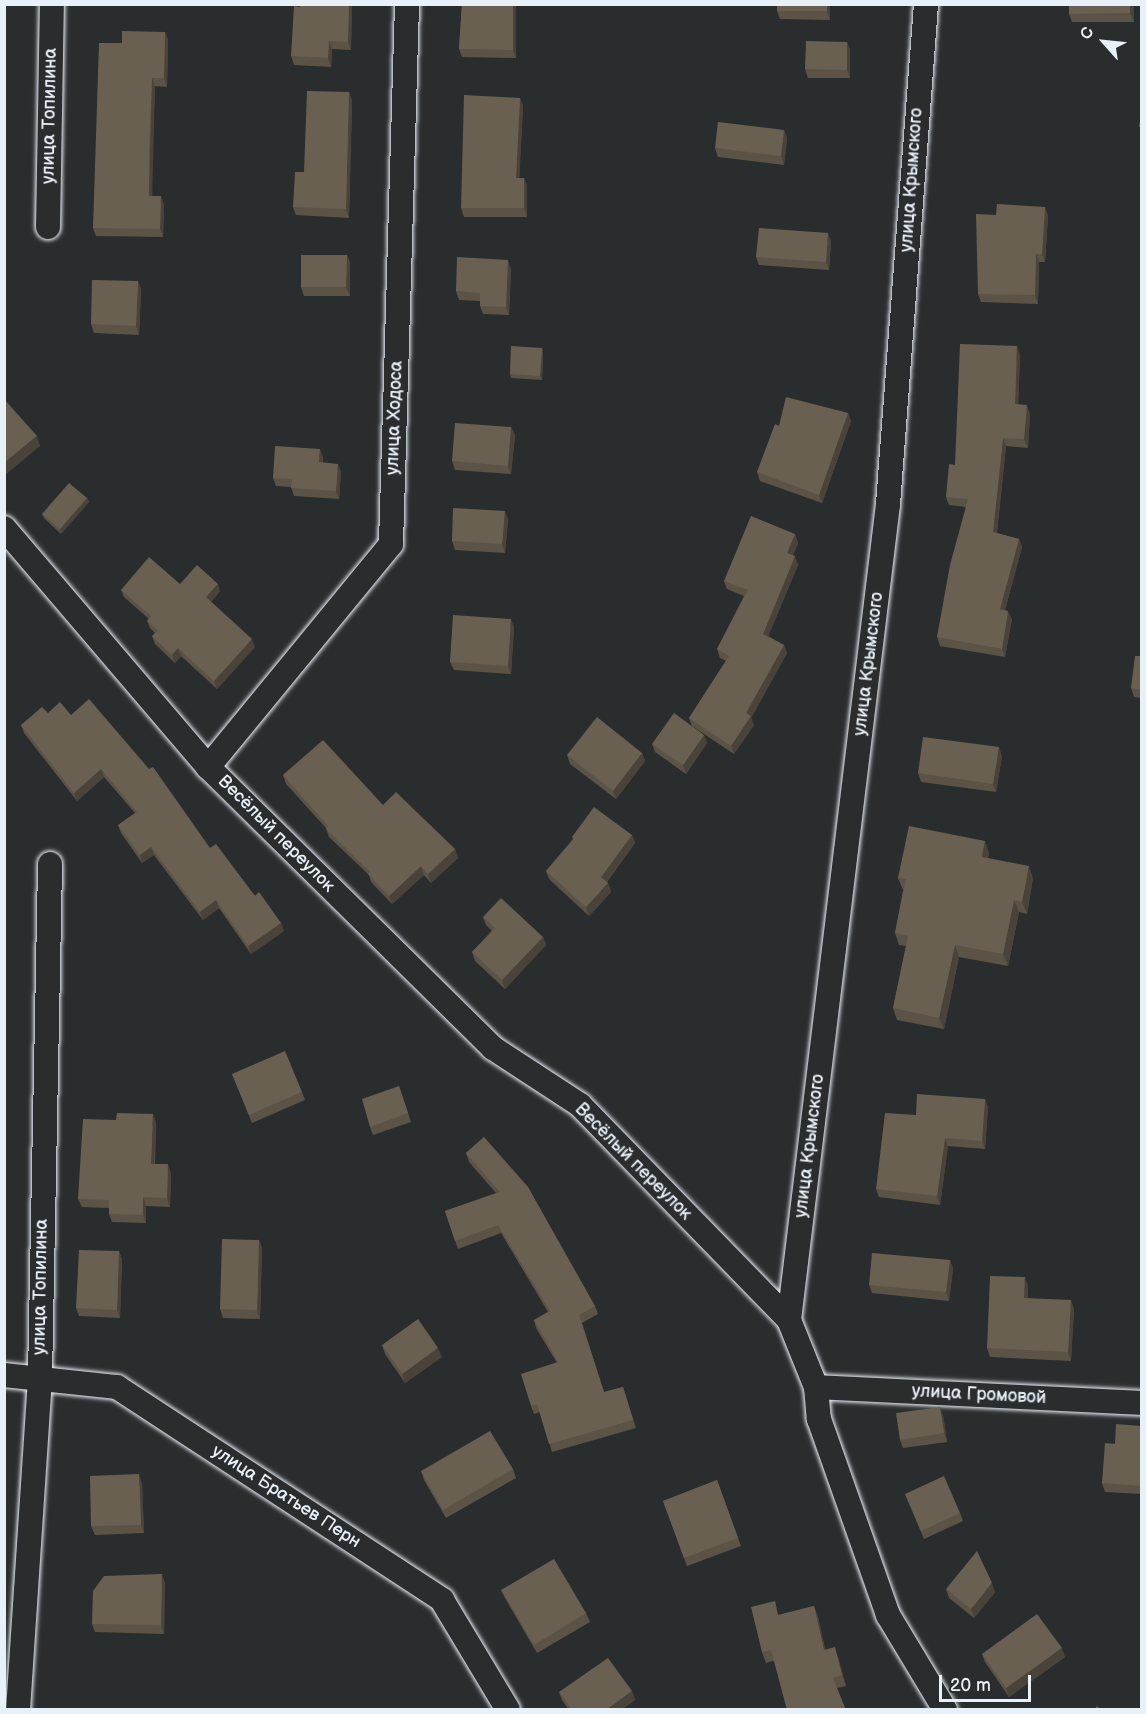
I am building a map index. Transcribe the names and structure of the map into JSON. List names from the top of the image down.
{
  "streets": {
    "street": [
      "улица Топилина",
      "улица Крымского",
      "улица Ходоса",
      "Весёлый переулок",
      "улица Громовой",
      "улица Братьев Перн"
    ]
  },
  "crossings": [
    ["улица Топилина", "улица Братьев Перн"],
    ["улица Крымского", "Весёлый переулок"],
    ["улица Ходоса", "Весёлый переулок"],
    ["Весёлый переулок", "улица Громовой"]
  ],
  "scale_bar": "20 m",
  "north": "top left"
}
